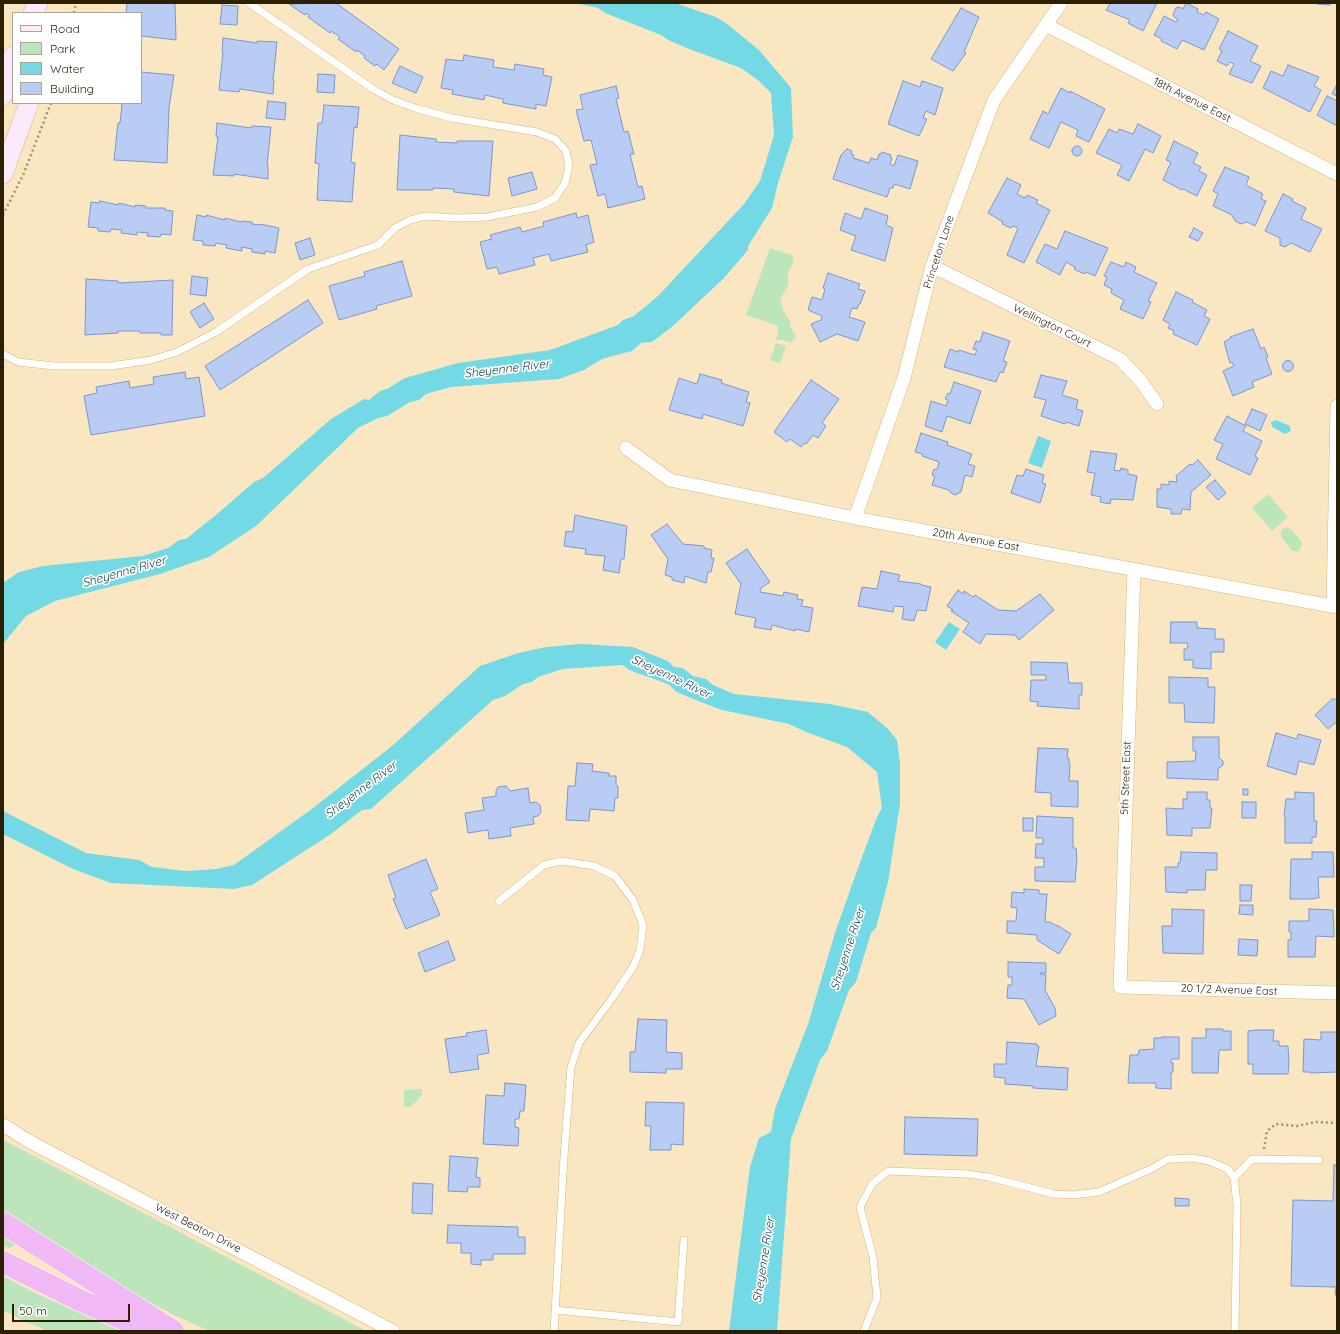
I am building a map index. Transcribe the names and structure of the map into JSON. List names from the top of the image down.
{
  "streets": {
    "street": [
      "18th Avenue East",
      "Princeton Lane",
      "Wellington Court",
      "20th Avenue East",
      "5th Street East",
      "20 1/2 Avenue East",
      "West Beaton Drive"
    ]
  },
  "crossings": [
    ["18th Avenue East", "Princeton Lane"],
    ["Princeton Lane", "Wellington Court"],
    ["Princeton Lane", "20th Avenue East"],
    ["20th Avenue East", "5th Street East"],
    ["5th Street East", "20 1/2 Avenue East"]
  ],
  "water": ["Sheyenne River"],
  "legend": [
    "Road",
    "Park",
    "Water",
    "Building"
  ],
  "scale_bar": "50 m"
}
